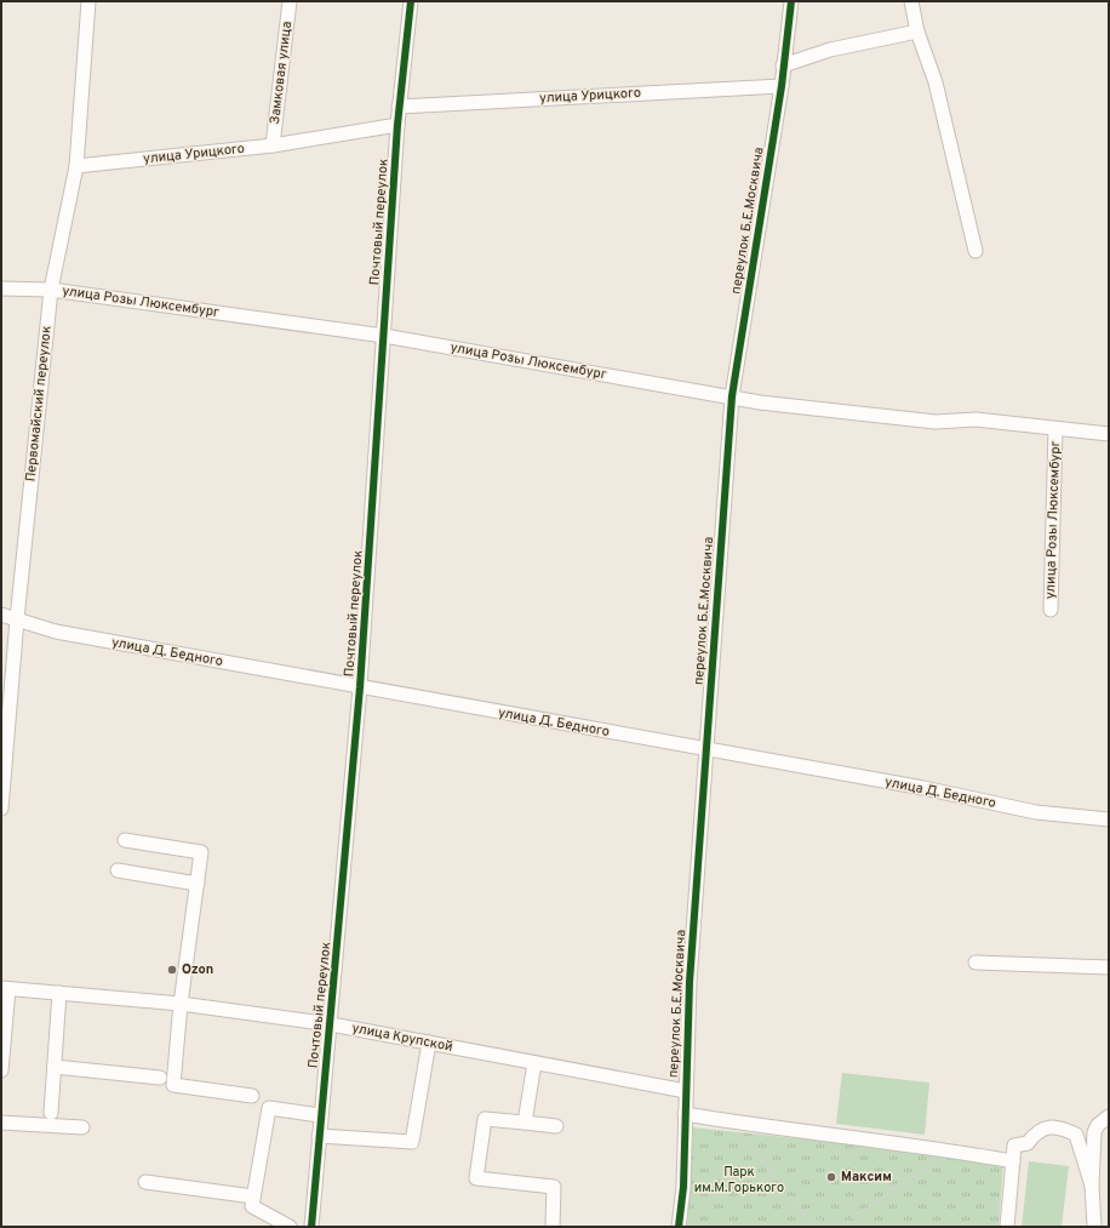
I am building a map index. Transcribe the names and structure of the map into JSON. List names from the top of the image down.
{
  "streets": {
    "street": [
      "Замковая улица",
      "улица Урицкого",
      "переулок Б.Е.Москвича",
      "Почтовый переулок",
      "улица Розы Люксембург",
      "Первомайский переулок",
      "улица Д. Бедного",
      "улица Крупской"
    ]
  },
  "crossings": [
    ["Замковая улица", "улица Урицкого"],
    ["улица Урицкого", "переулок Б.Е.Москвича"],
    ["улица Урицкого", "Почтовый переулок"],
    ["улица Урицкого", "Первомайский переулок"],
    ["переулок Б.Е.Москвича", "улица Розы Люксембург"],
    ["переулок Б.Е.Москвича", "улица Д. Бедного"],
    ["переулок Б.Е.Москвича", "улица Крупской"],
    ["Почтовый переулок", "улица Розы Люксембург"],
    ["Почтовый переулок", "улица Д. Бедного"],
    ["Почтовый переулок", "улица Крупской"],
    ["улица Розы Люксембург", "Первомайский переулок"],
    ["Первомайский переулок", "улица Д. Бедного"]
  ],
  "parks": ["Парк им.М.Горького"],
  "places": ["Ozon", "Максим"]
}
